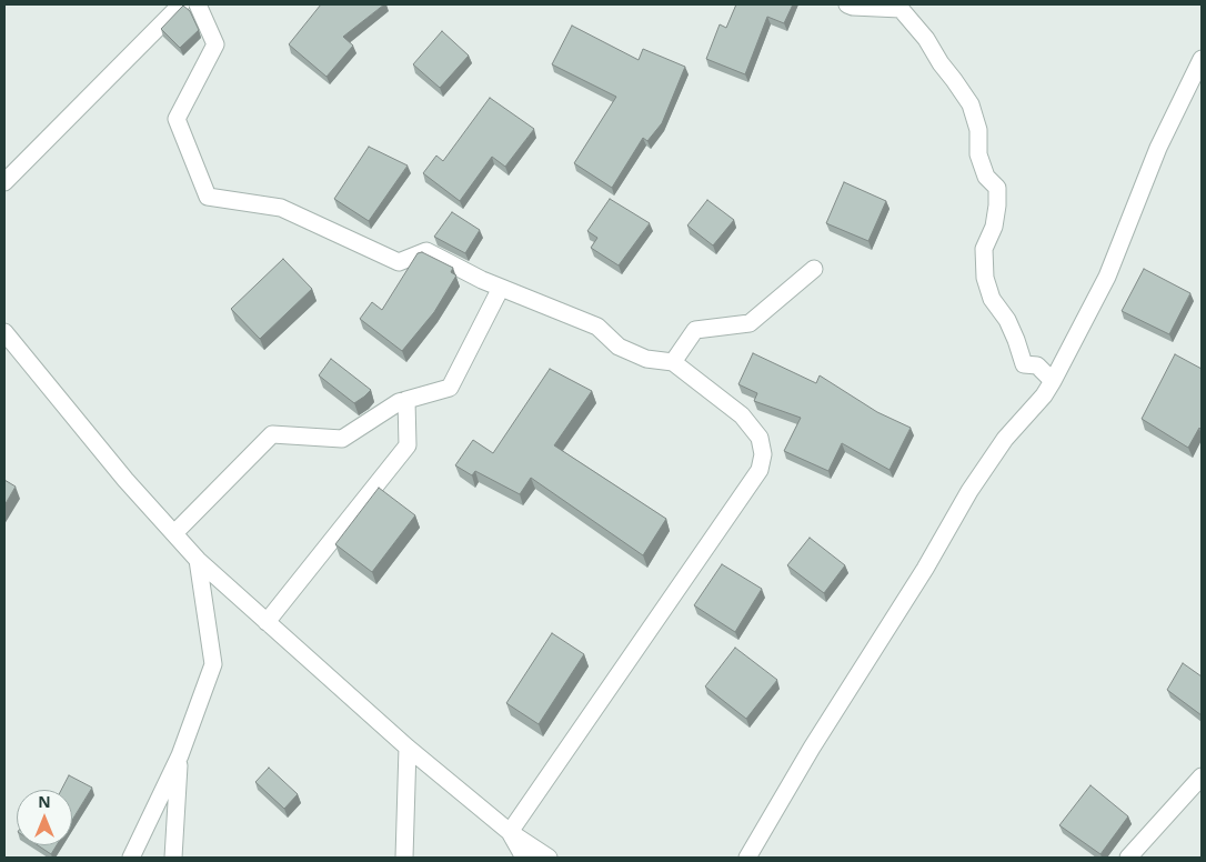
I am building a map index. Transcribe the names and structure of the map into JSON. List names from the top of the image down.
{
  "north": "top"
}
